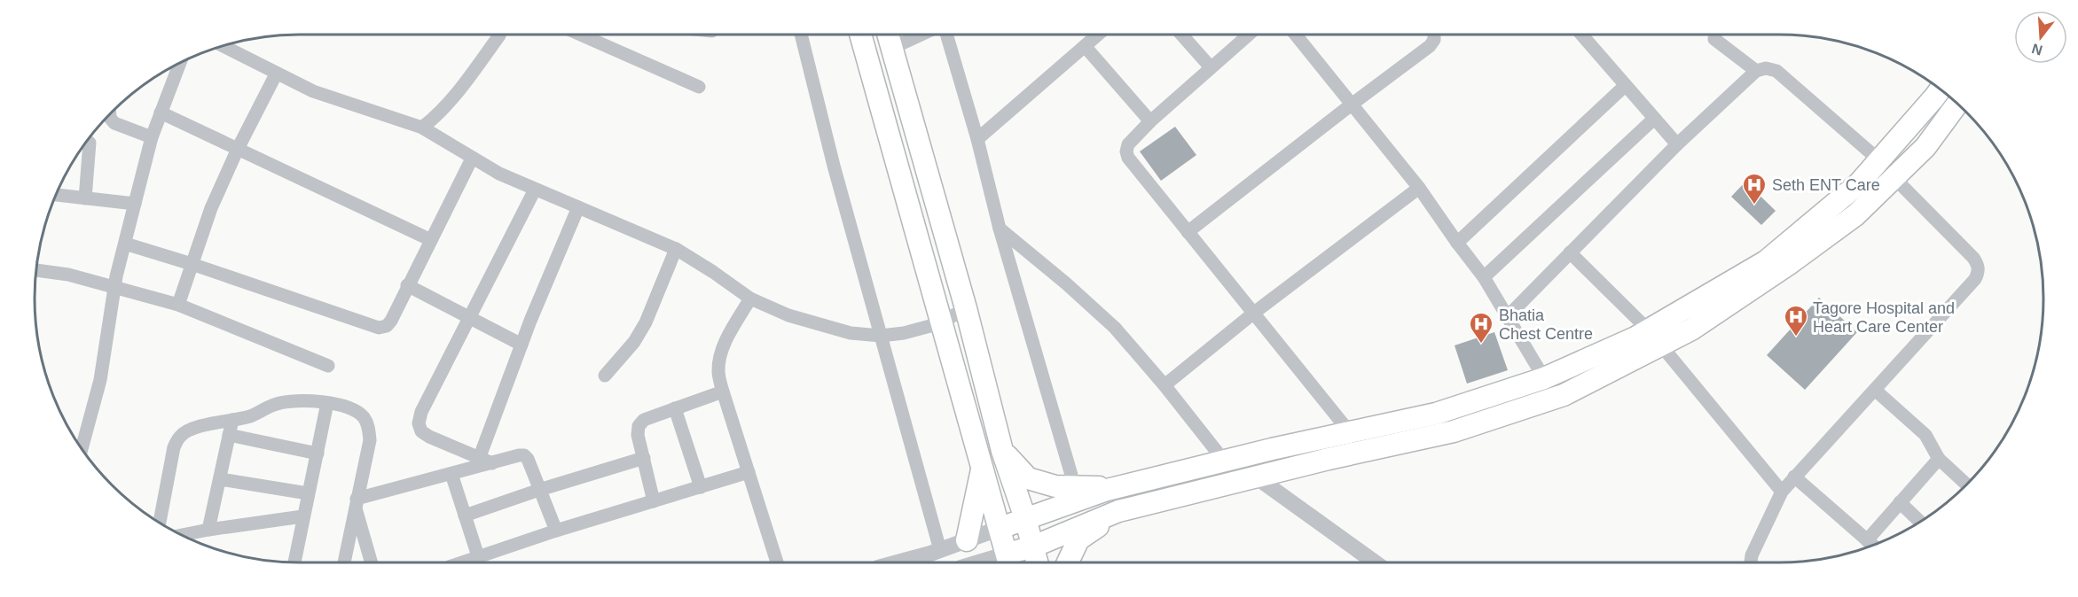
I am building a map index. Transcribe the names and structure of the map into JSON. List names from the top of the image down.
{
  "places": {
    "hospital": ["Seth ENT Care", "Tagore Hospital and Heart Care Center", "Bhatia Chest Centre"]
  },
  "north": "bottom"
}
